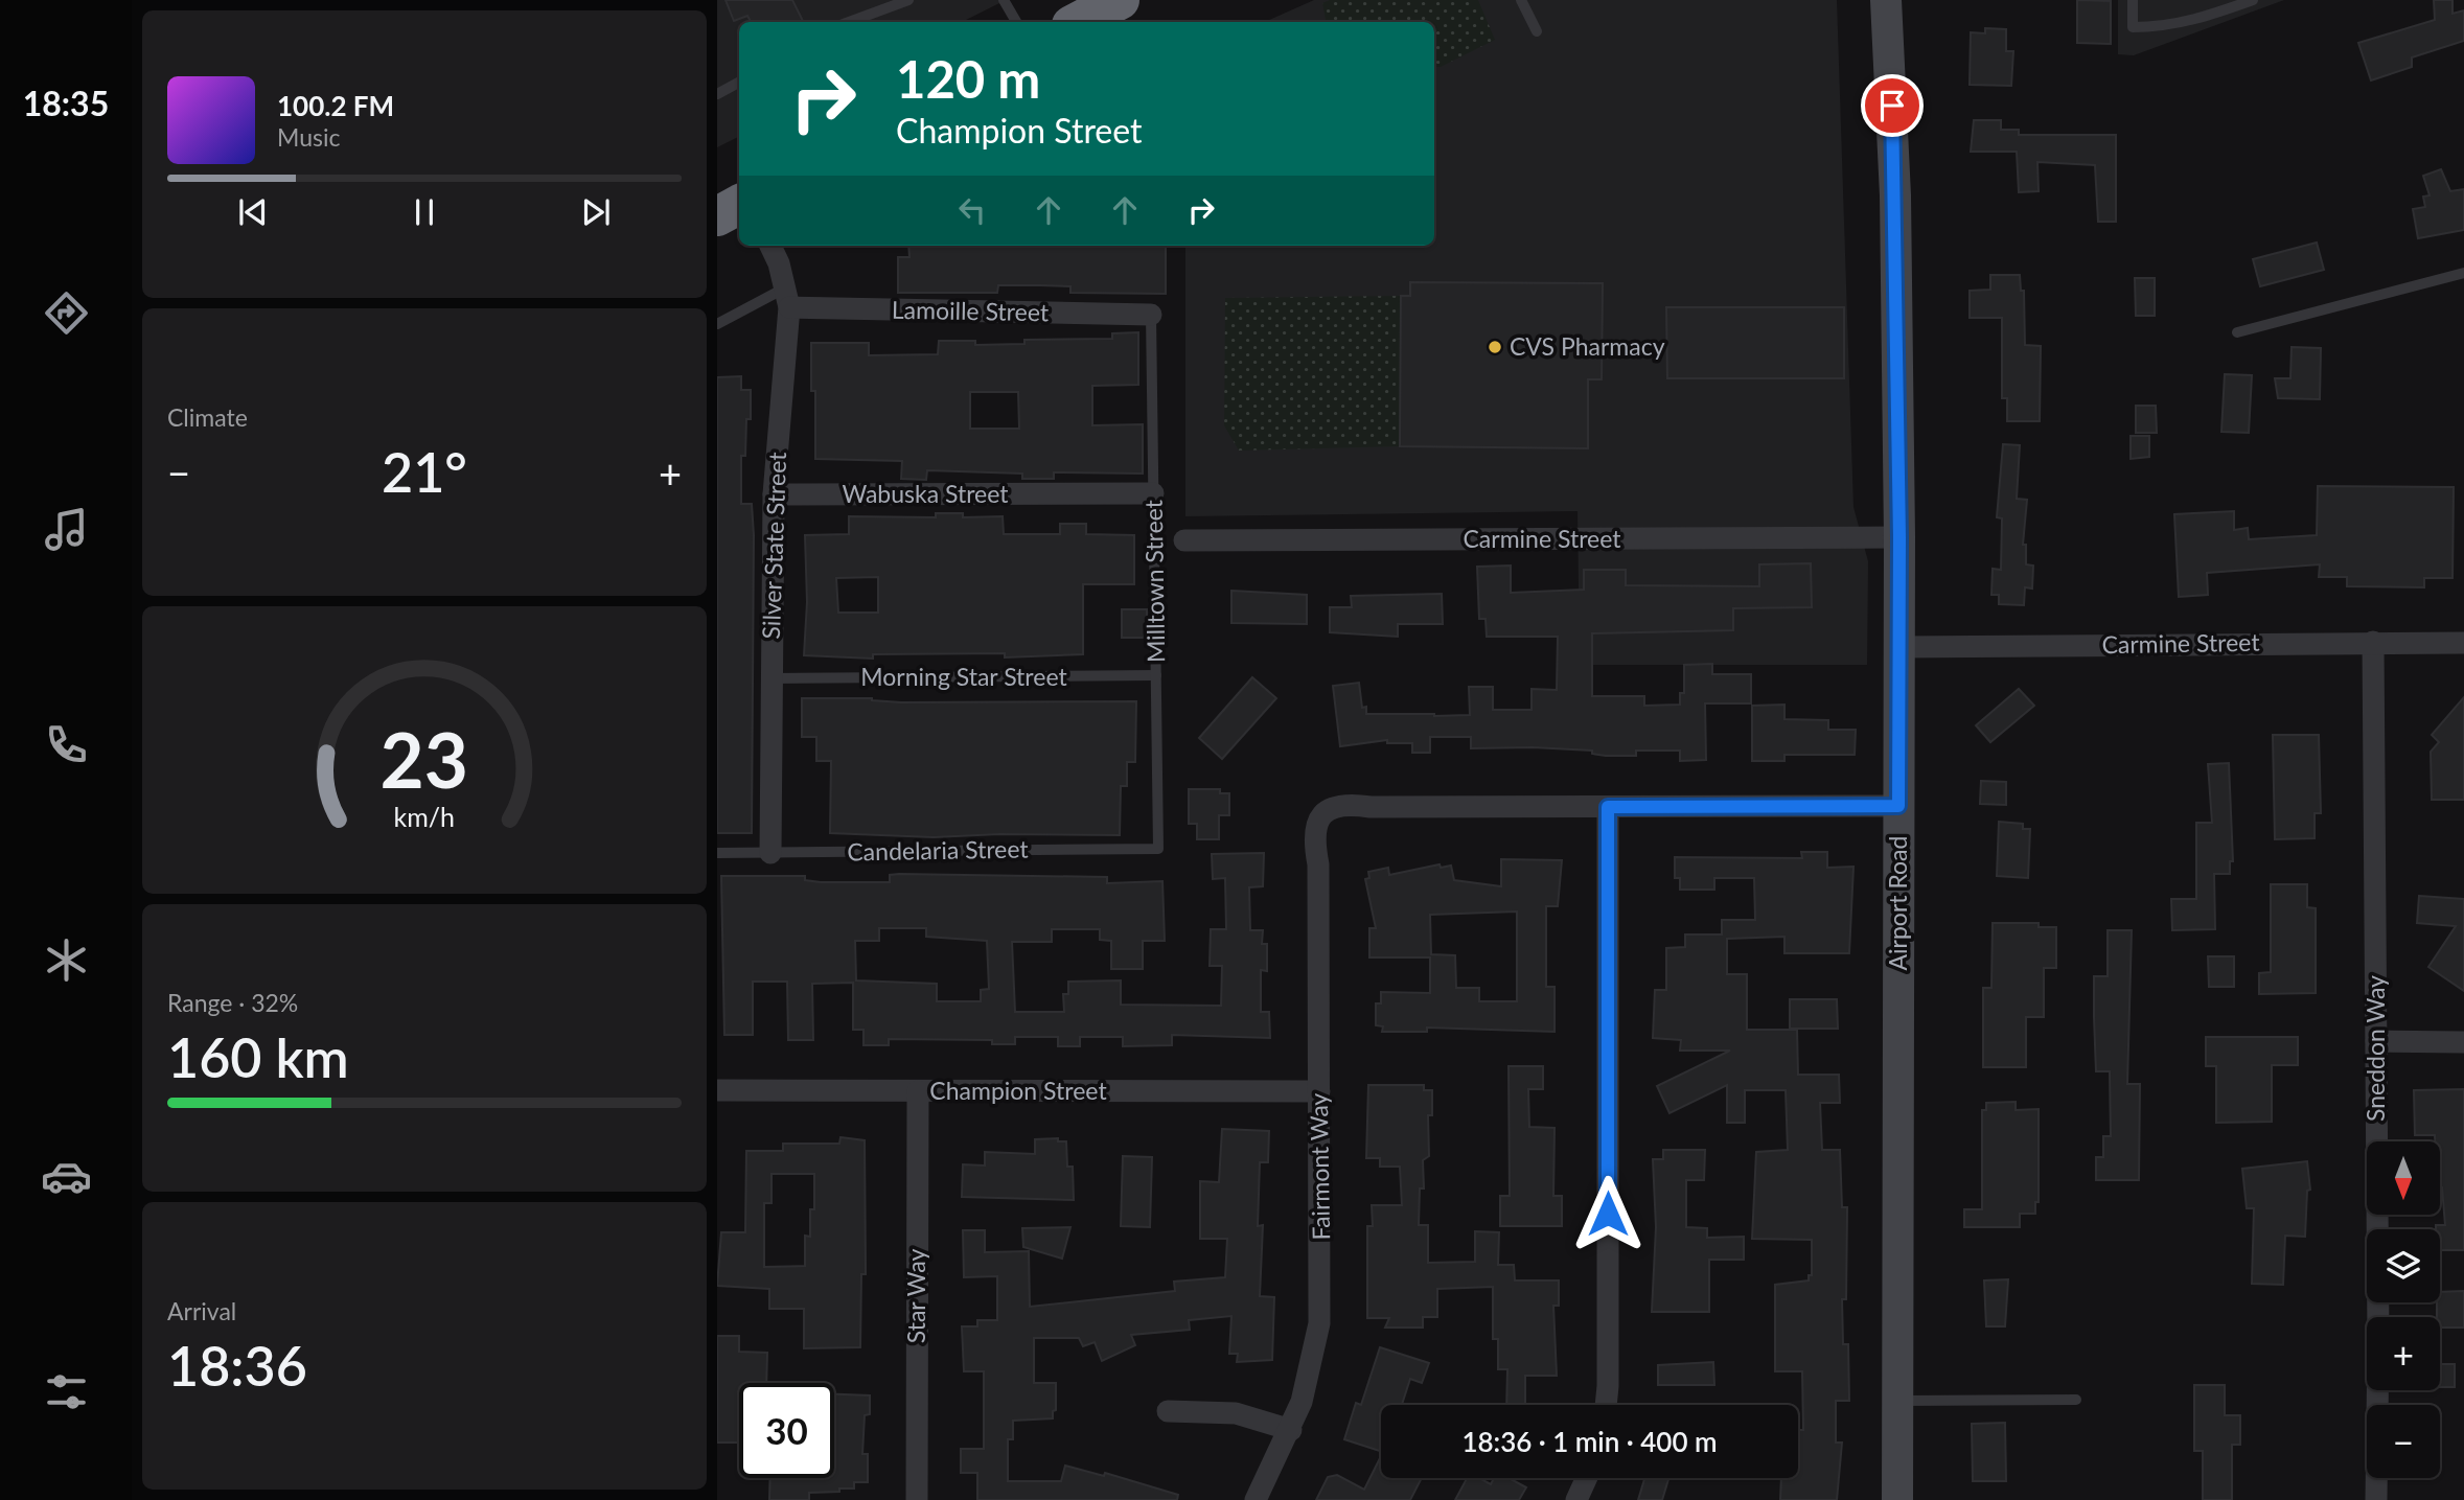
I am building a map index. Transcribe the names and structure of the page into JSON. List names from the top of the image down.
{
  "streets": {
    "street": [
      "Lamoille Street",
      "Wabuska Street",
      "Carmine Street",
      "Silver State Street",
      "Airport Road",
      "Sneddon Way",
      "Champion Street",
      "Fairmont Way",
      "Star Way"
    ],
    "lane": ["Milltown Street", "Morning Star Street", "Candelaria Street"]
  },
  "crossings": [
    ["Lamoille Street", "Silver State Street"],
    ["Lamoille Street", "Milltown Street"],
    ["Wabuska Street", "Silver State Street"],
    ["Wabuska Street", "Milltown Street"],
    ["Carmine Street", "Airport Road"],
    ["Carmine Street", "Sneddon Way"],
    ["Silver State Street", "Morning Star Street"],
    ["Silver State Street", "Candelaria Street"],
    ["Milltown Street", "Morning Star Street"],
    ["Milltown Street", "Candelaria Street"],
    ["Champion Street", "Fairmont Way"],
    ["Champion Street", "Star Way"]
  ],
  "places": ["CVS Pharmacy"],
  "north": "bottom",
  "page": {
    "tabs": "18:35",
    "turn": ["120 m", "Champion Street"],
    "song": ["100.2 FM", "Music"],
    "tile": [
      "Climate",
      ["Range · 32%", "160 km"],
      ["Arrival", "18:36"]
    ],
    "heat": ["−", "21°", "+"],
    "map_buttons": ["+", "−"],
    "limit": "30",
    "trip": "18:36 · 1 min · 400 m",
    "gauge": ["23", "km/h"]
  }
}
